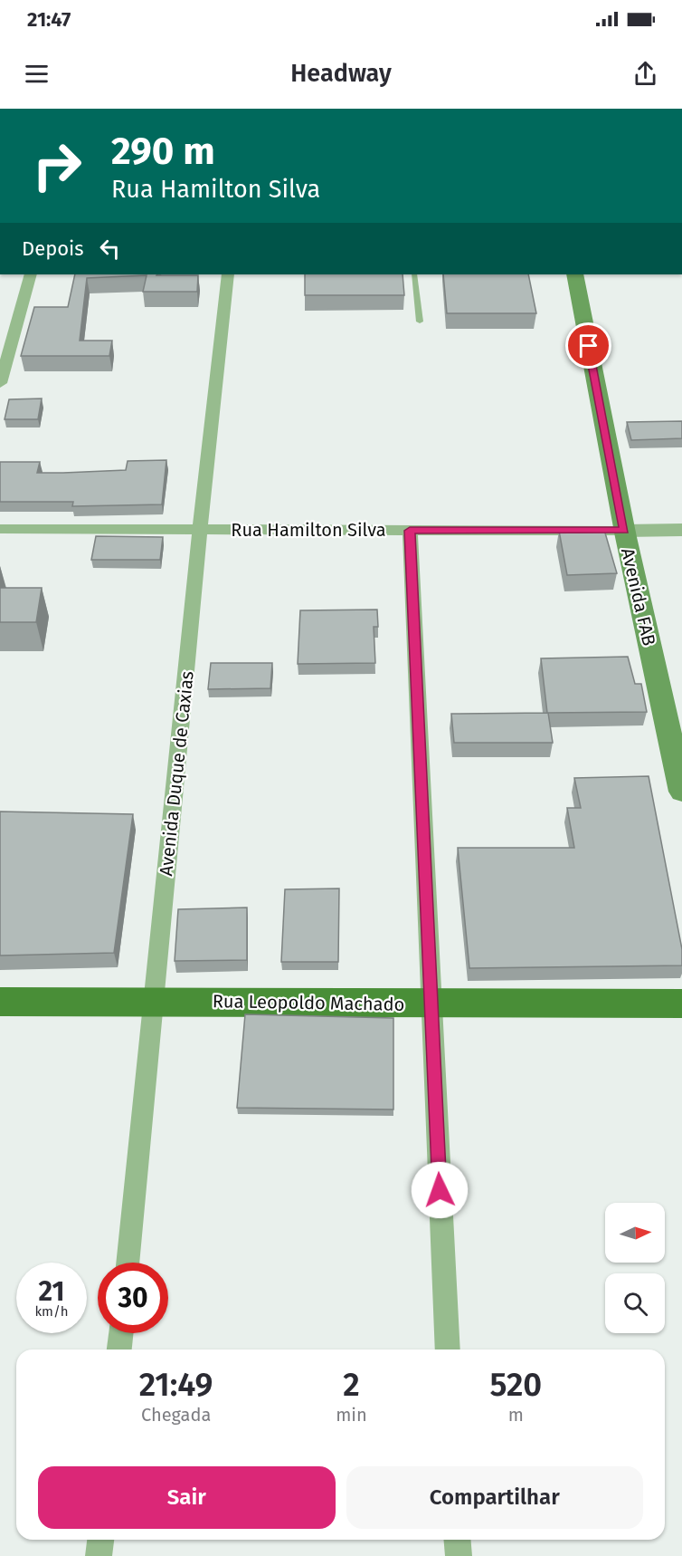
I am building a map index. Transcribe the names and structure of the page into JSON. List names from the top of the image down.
{
  "streets": {
    "main road": ["Avenida FAB", "Rua Leopoldo Machado"],
    "street": ["Rua Hamilton Silva", "Avenida Duque de Caxias"]
  },
  "crossings": [
    ["Rua Hamilton Silva", "Avenida FAB"],
    ["Rua Hamilton Silva", "Avenida Duque de Caxias"],
    ["Avenida Duque de Caxias", "Rua Leopoldo Machado"]
  ],
  "north": "right",
  "page": {
    "status": "21:47",
    "header": "Headway",
    "turn": ["290 m", "Rua Hamilton Silva"],
    "then": "Depois",
    "speed": "21 km/h",
    "limit": "30",
    "eta": [
      "21:49",
      "Chegada",
      "2",
      "min",
      "520",
      "m"
    ],
    "buttons": ["Sair", "Compartilhar"]
  }
}
